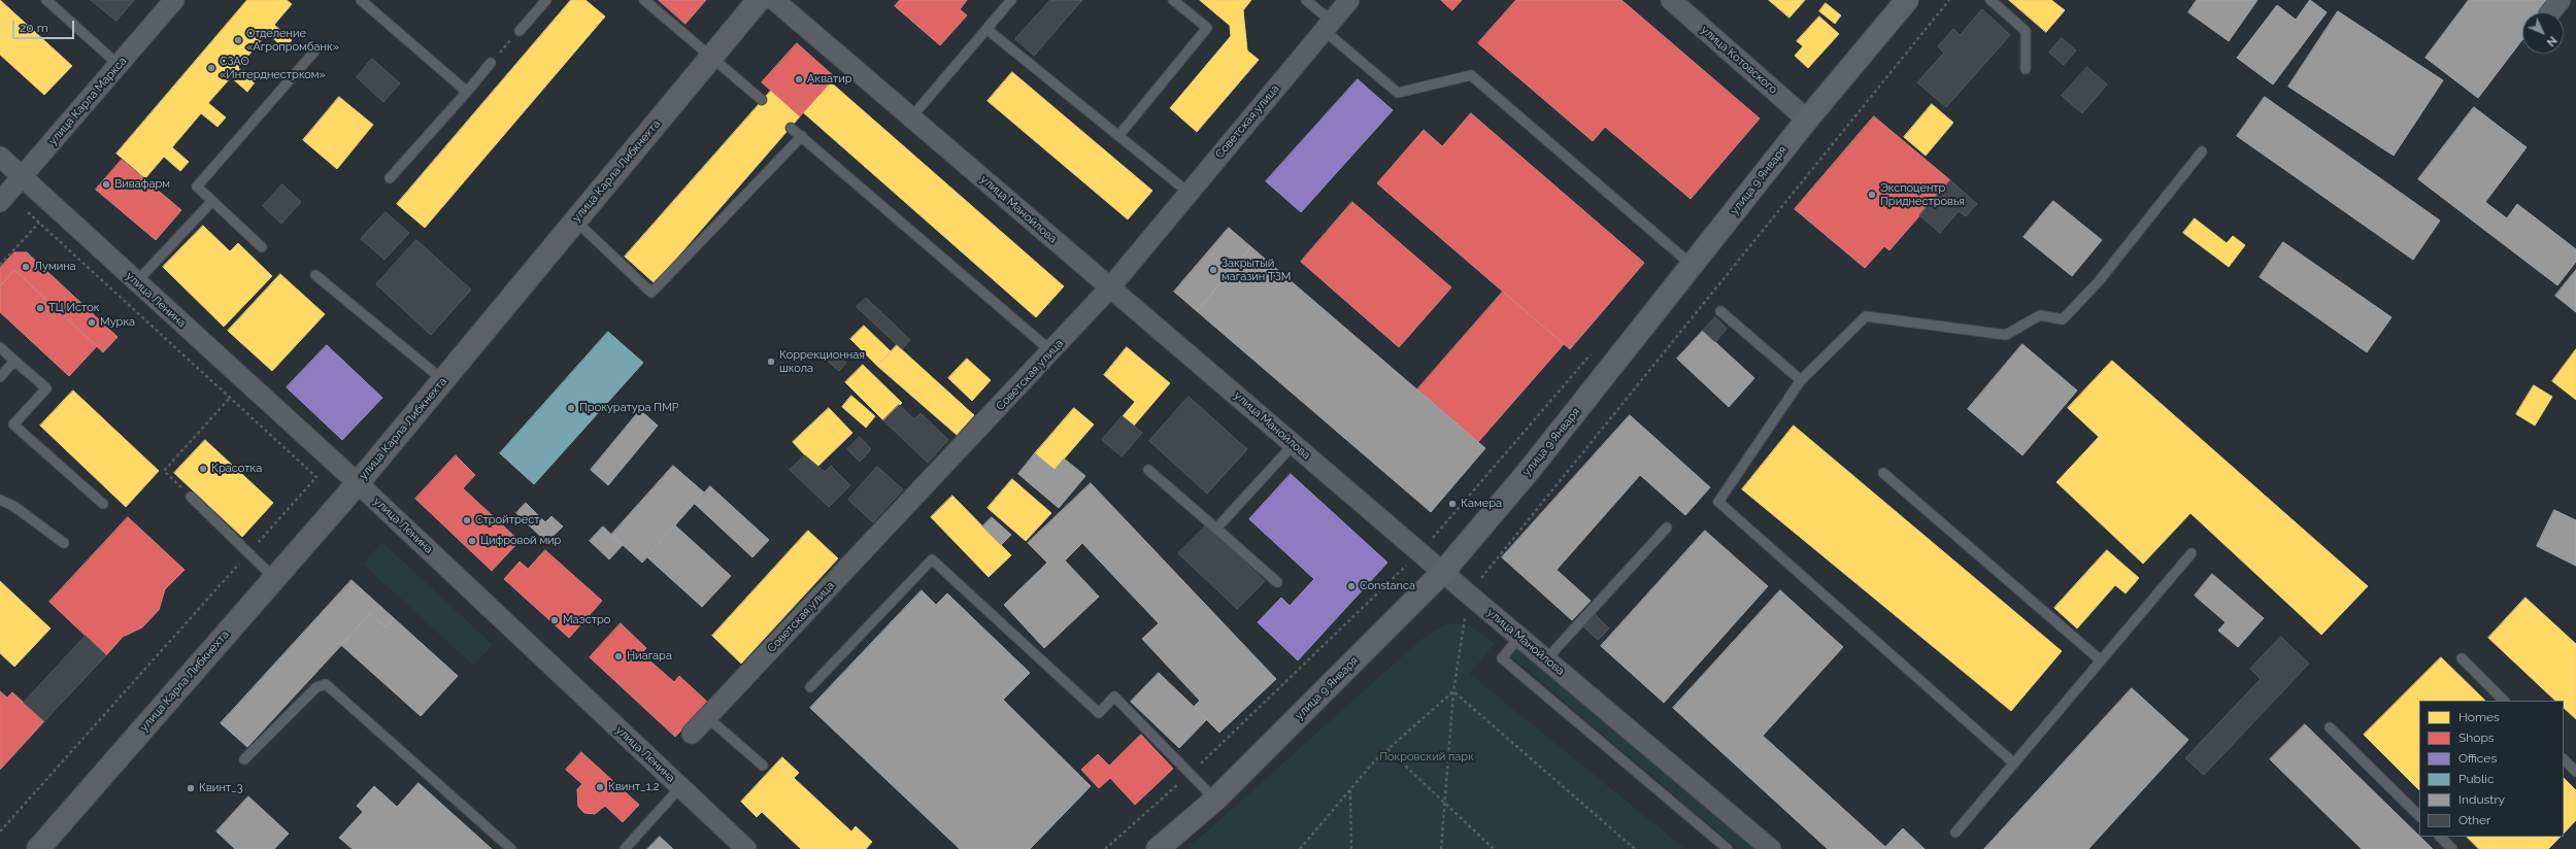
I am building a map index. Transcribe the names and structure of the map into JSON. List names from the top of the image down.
{
  "streets": {
    "main road": ["улица Карла Либкнехта"],
    "street": [
      "улица Котовского",
      "улица Карла Маркса",
      "Советская улица",
      "улица 9 Января",
      "улица Манойлова",
      "улица Ленина"
    ]
  },
  "crossings": [
    ["улица Котовского", "улица 9 Января"],
    ["улица Карла Маркса", "улица Ленина"],
    ["Советская улица", "улица Манойлова"],
    ["улица Карла Либкнехта", "улица Ленина"],
    ["улица 9 Января", "улица Манойлова"]
  ],
  "parks": ["Покровский парк"],
  "places": [
    "Отделение «Агропромбанк»",
    "СЗАО «Интерднестрком»",
    "Акватир",
    "Вивафарм",
    "Экспоцентр Приднестровья",
    "Лумина",
    "Закрытый магазин ТЗМ",
    "ТЦ Исток",
    "Мурка",
    "Коррекционная школа",
    "Прокуратура ПМР",
    "Красотка",
    "Камера",
    "Стройтрест",
    "Цифровой мир",
    "Constanca",
    "Маэстро",
    "Ниагара",
    "Квинт_1,2",
    "Квинт_3"
  ],
  "legend": [
    "Homes",
    "Shops",
    "Offices",
    "Public",
    "Industry",
    "Other"
  ],
  "scale_bar": "20 m",
  "north": "bottom right"
}
